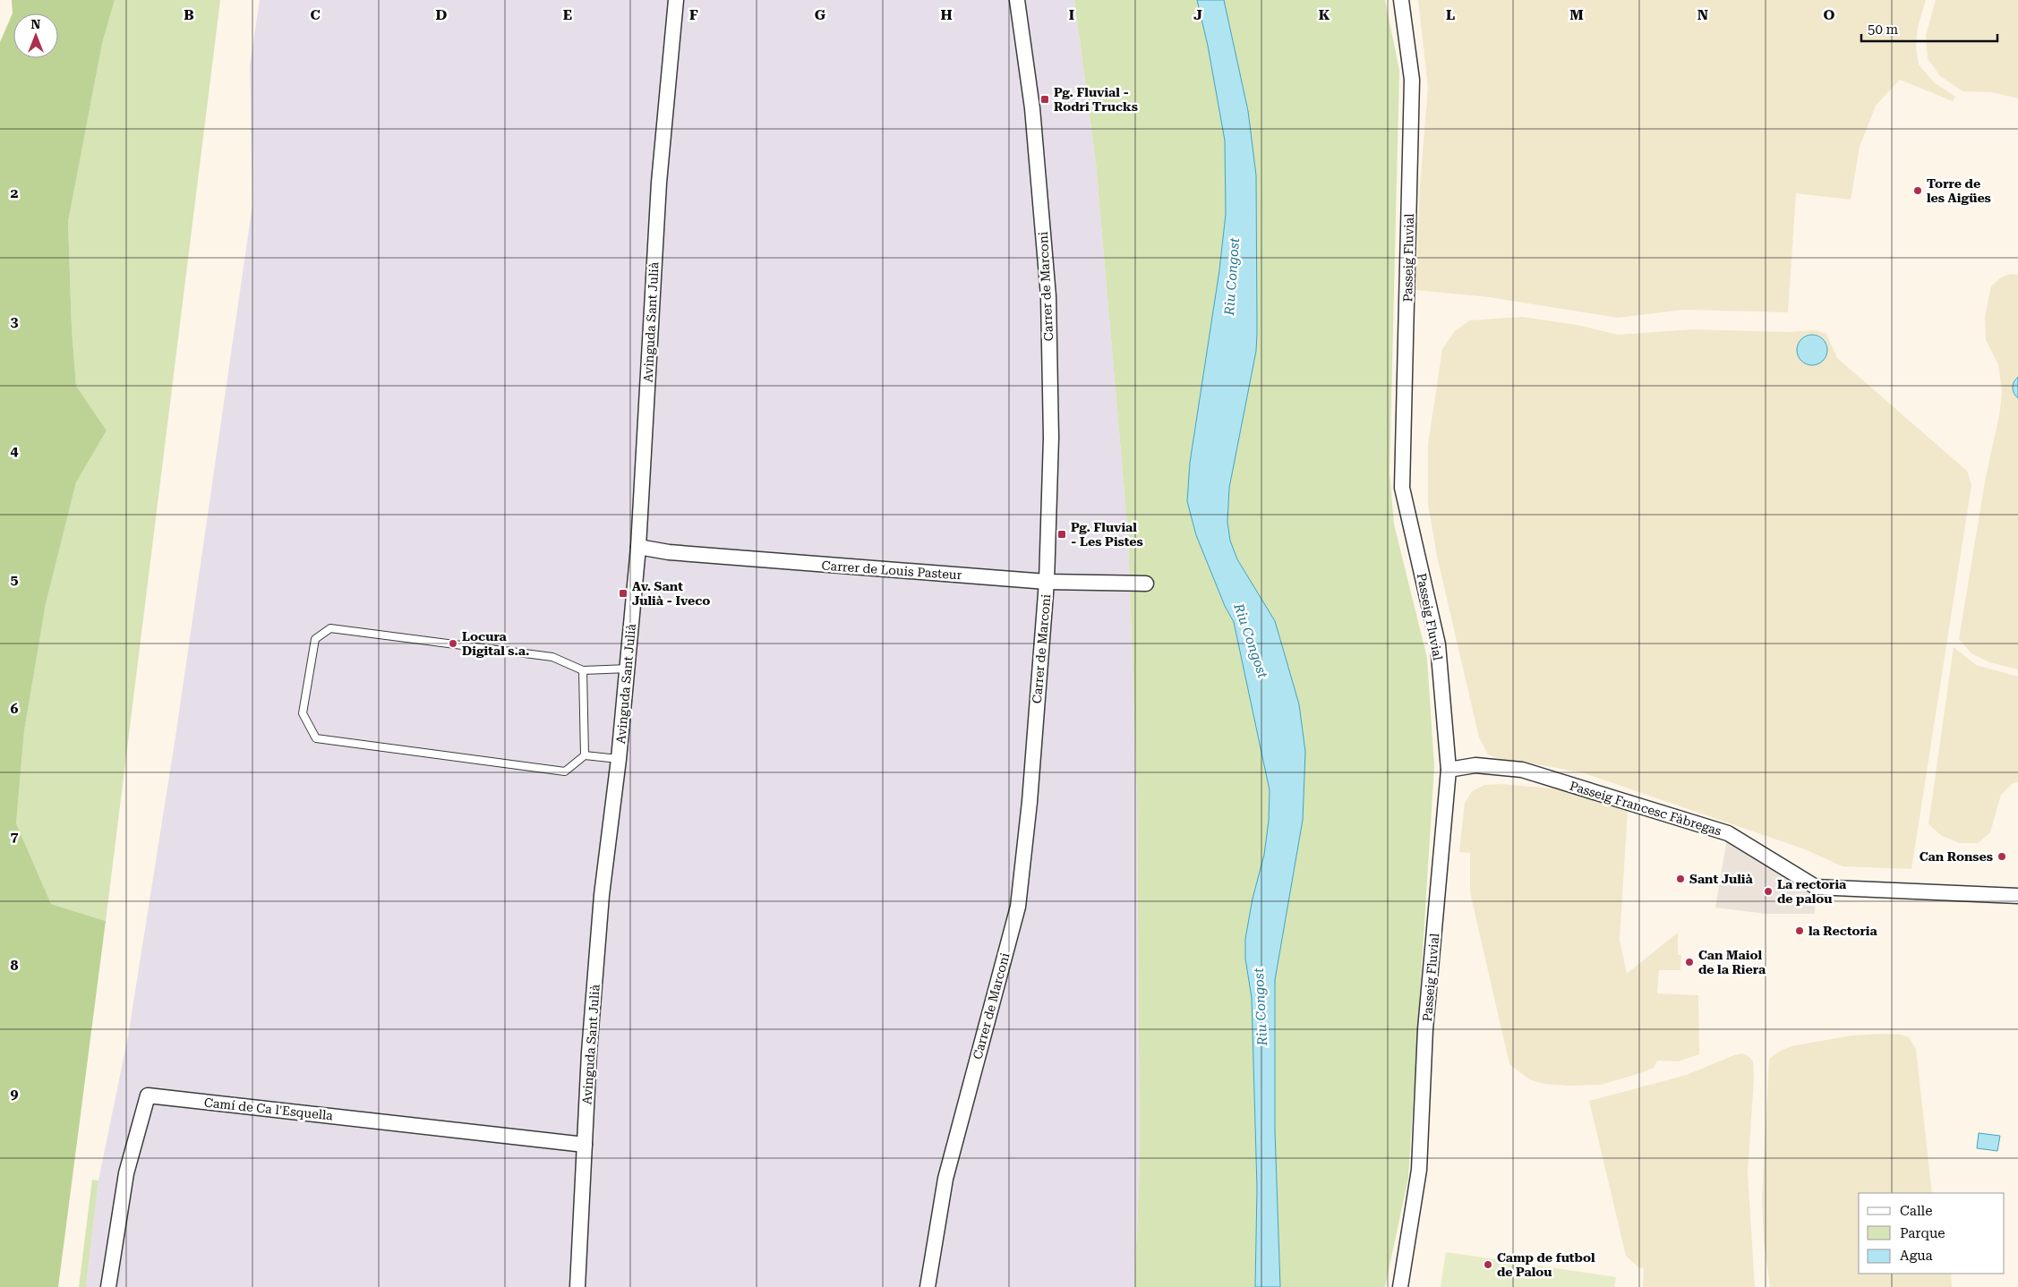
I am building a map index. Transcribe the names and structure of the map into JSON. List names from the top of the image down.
{
  "streets": {
    "street": [
      "Passeig Fluvial",
      "Carrer de Marconi",
      "Avinguda Sant Julià",
      "Carrer de Louis Pasteur",
      "Passeig Francesc Fàbregas",
      "Camí de Ca l'Esquella"
    ]
  },
  "crossings": [
    ["Passeig Fluvial", "Passeig Francesc Fàbregas"],
    ["Carrer de Marconi", "Carrer de Louis Pasteur"],
    ["Avinguda Sant Julià", "Carrer de Louis Pasteur"],
    ["Avinguda Sant Julià", "Camí de Ca l'Esquella"]
  ],
  "water": ["Riu Congost"],
  "places": {
    "transit": ["Pg. Fluvial - Rodri Trucks", "Pg. Fluvial - Les Pistes", "Av. Sant Julià - Iveco"],
    "other": [
      "Torre de les Aigües",
      "Locura Digital s.a.",
      "Can Ronses",
      "Sant Julià",
      "La rectoria de palou",
      "la Rectoria",
      "Can Maiol de la Riera",
      "Camp de futbol de Palou"
    ]
  },
  "legend": ["Calle", "Parque", "Agua"],
  "scale_bar": "50 m",
  "north": "top",
  "grid": {
    "columns": [
      "B",
      "C",
      "D",
      "E",
      "F",
      "G",
      "H",
      "I",
      "J",
      "K",
      "L",
      "M",
      "N",
      "O"
    ],
    "rows": [
      "2",
      "3",
      "4",
      "5",
      "6",
      "7",
      "8",
      "9"
    ]
  }
}
